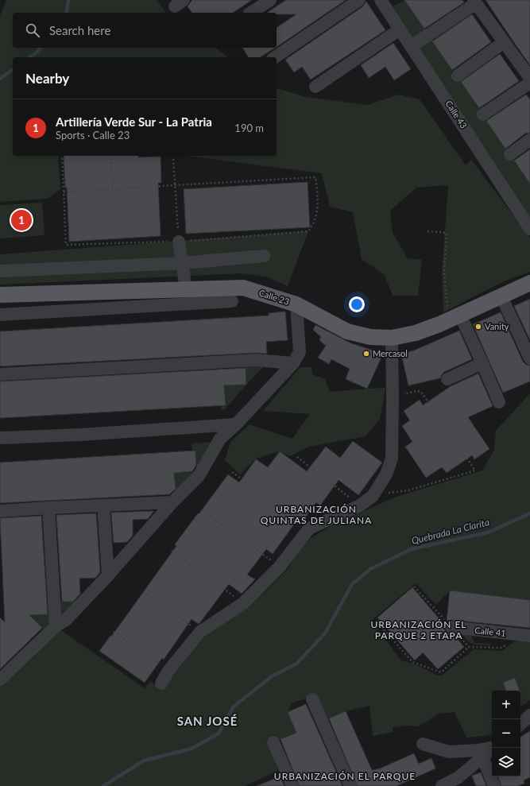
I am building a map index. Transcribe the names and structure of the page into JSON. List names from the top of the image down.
{
  "streets": {
    "main road": ["Calle 23"],
    "street": ["Calle 43", "Calle 41"]
  },
  "districts": [
    "URBANIZACIÓN QUINTAS DE JULIANA",
    "URBANIZACIÓN EL PARQUE 2 ETAPA",
    "SAN JOSÉ",
    "URBANIZACIÓN EL PARQUE"
  ],
  "water": ["Quebrada La Clarita"],
  "places": ["Vanity", "Mercasol"],
  "page": {
    "search": "Search here",
    "heading": "Nearby",
    "list": [
      {
        "mark": "1",
        "name": "Artillería Verde Sur - La Patria",
        "note": "Sports · Calle 23",
        "value": "190 m"
      }
    ],
    "pins": "1",
    "map_buttons": ["+", "−"]
  }
}
